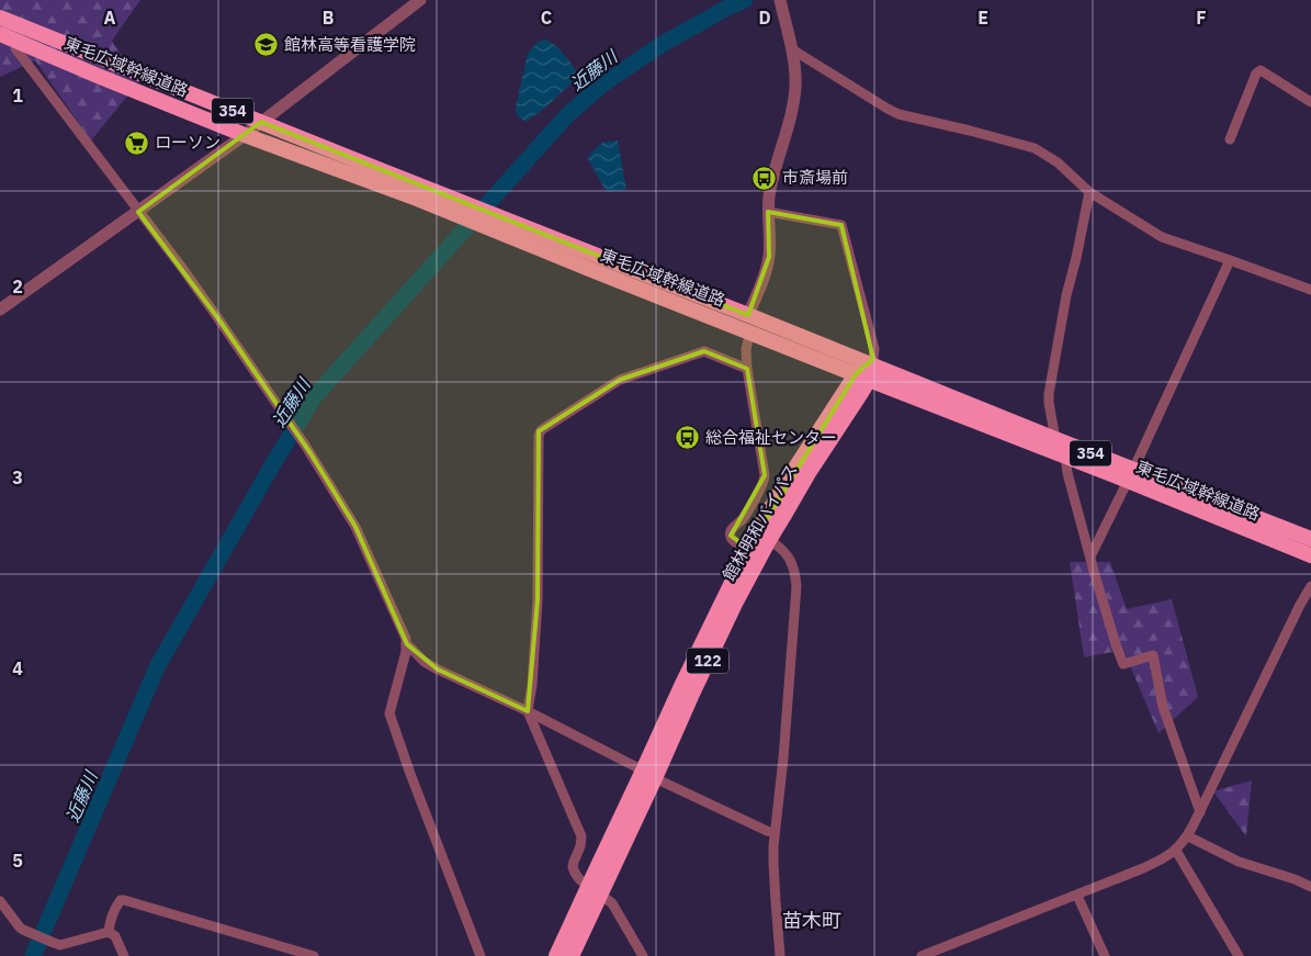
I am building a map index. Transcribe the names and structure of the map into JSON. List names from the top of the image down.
{
  "streets": {
    "highway": [
      "東毛広域幹線道路",
      "354",
      "館林明和バイパス",
      "122"
    ]
  },
  "crossings": [
    ["東毛広域幹線道路", "館林明和バイパス"]
  ],
  "districts": ["苗木町"],
  "water": ["近藤川"],
  "places": {
    "school or university": ["館林高等看護学院"],
    "supermarket": ["ローソン"],
    "bus stop": ["市斎場前", "総合福祉センター"]
  },
  "grid": {
    "columns": [
      "A",
      "B",
      "C",
      "D",
      "E",
      "F"
    ],
    "rows": [
      "1",
      "2",
      "3",
      "4",
      "5"
    ]
  }
}
